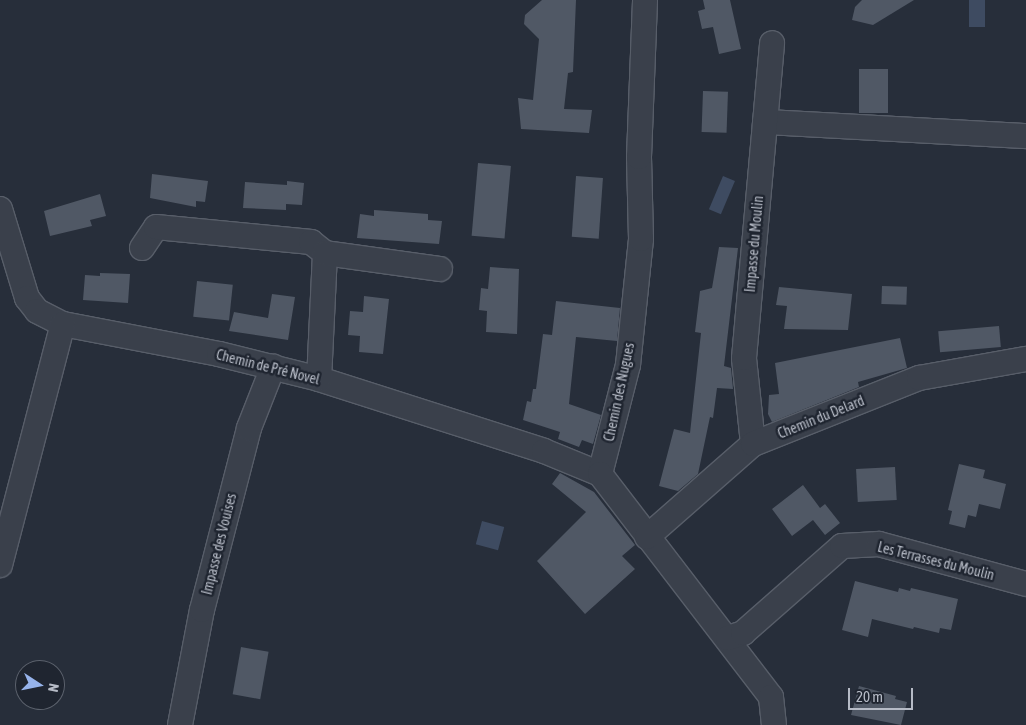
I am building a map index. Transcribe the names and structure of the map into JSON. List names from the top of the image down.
{
  "streets": {
    "street": [
      "Impasse du Moulin",
      "Chemin de Pré Novel",
      "Chemin des Nugues",
      "Chemin du Delard",
      "Impasse des Vouises",
      "Les Terrasses du Moulin"
    ]
  },
  "crossings": [
    ["Impasse du Moulin", "Chemin du Delard"],
    ["Chemin de Pré Novel", "Chemin des Nugues"],
    ["Chemin de Pré Novel", "Impasse des Vouises"]
  ],
  "scale_bar": "20 m",
  "north": "right"
}
